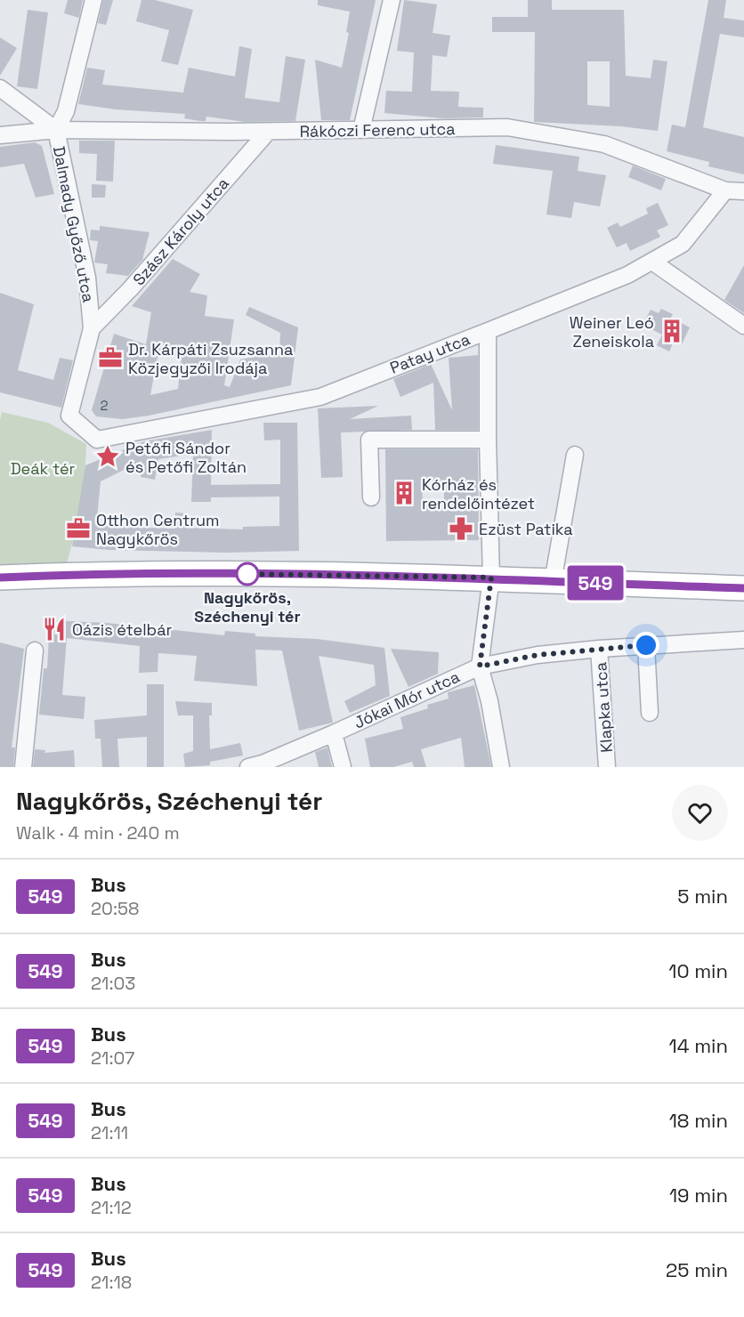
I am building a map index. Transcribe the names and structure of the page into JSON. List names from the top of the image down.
{
  "streets": {
    "street": [
      "Rákóczi Ferenc utca",
      "Dalmady Győző utca",
      "Szász Károly utca",
      "Patay utca",
      "Jókai Mór utca",
      "Klapka utca"
    ]
  },
  "crossings": [
    ["Rákóczi Ferenc utca", "Dalmady Győző utca"],
    ["Rákóczi Ferenc utca", "Szász Károly utca"],
    ["Rákóczi Ferenc utca", "Patay utca"],
    ["Dalmady Győző utca", "Szász Károly utca"],
    ["Dalmady Győző utca", "Patay utca"],
    ["Jókai Mór utca", "Klapka utca"]
  ],
  "parks": ["Deák tér"],
  "places": {
    "building": ["Weiner Leó Zeneiskola", "Kórház és rendelőintézet"],
    "office": ["Dr. Kárpáti Zsuzsanna Közjegyzői Irodája", "Otthon Centrum Nagykőrös"],
    "place": ["Petőfi Sándor és Petőfi Zoltán"],
    "pharmacy": ["Ezüst Patika"],
    "other": ["Nagykőrös, Széchenyi tér"],
    "restaurant": ["Oázis ételbár"]
  },
  "lines": ["bus line 549"],
  "house_numbers": ["2"],
  "page": {
    "on_map": "549",
    "heading": ["Nagykőrös, Széchenyi tér", "Walk · 4 min · 240 m"],
    "list": [
      {
        "mark": "549",
        "name": "Bus",
        "note": "20:58",
        "value": "5 min"
      },
      {
        "mark": "549",
        "name": "Bus",
        "note": "21:03",
        "value": "10 min"
      },
      {
        "mark": "549",
        "name": "Bus",
        "note": "21:07",
        "value": "14 min"
      },
      {
        "mark": "549",
        "name": "Bus",
        "note": "21:11",
        "value": "18 min"
      },
      {
        "mark": "549",
        "name": "Bus",
        "note": "21:12",
        "value": "19 min"
      },
      {
        "mark": "549",
        "name": "Bus",
        "note": "21:18",
        "value": "25 min"
      }
    ]
  }
}
